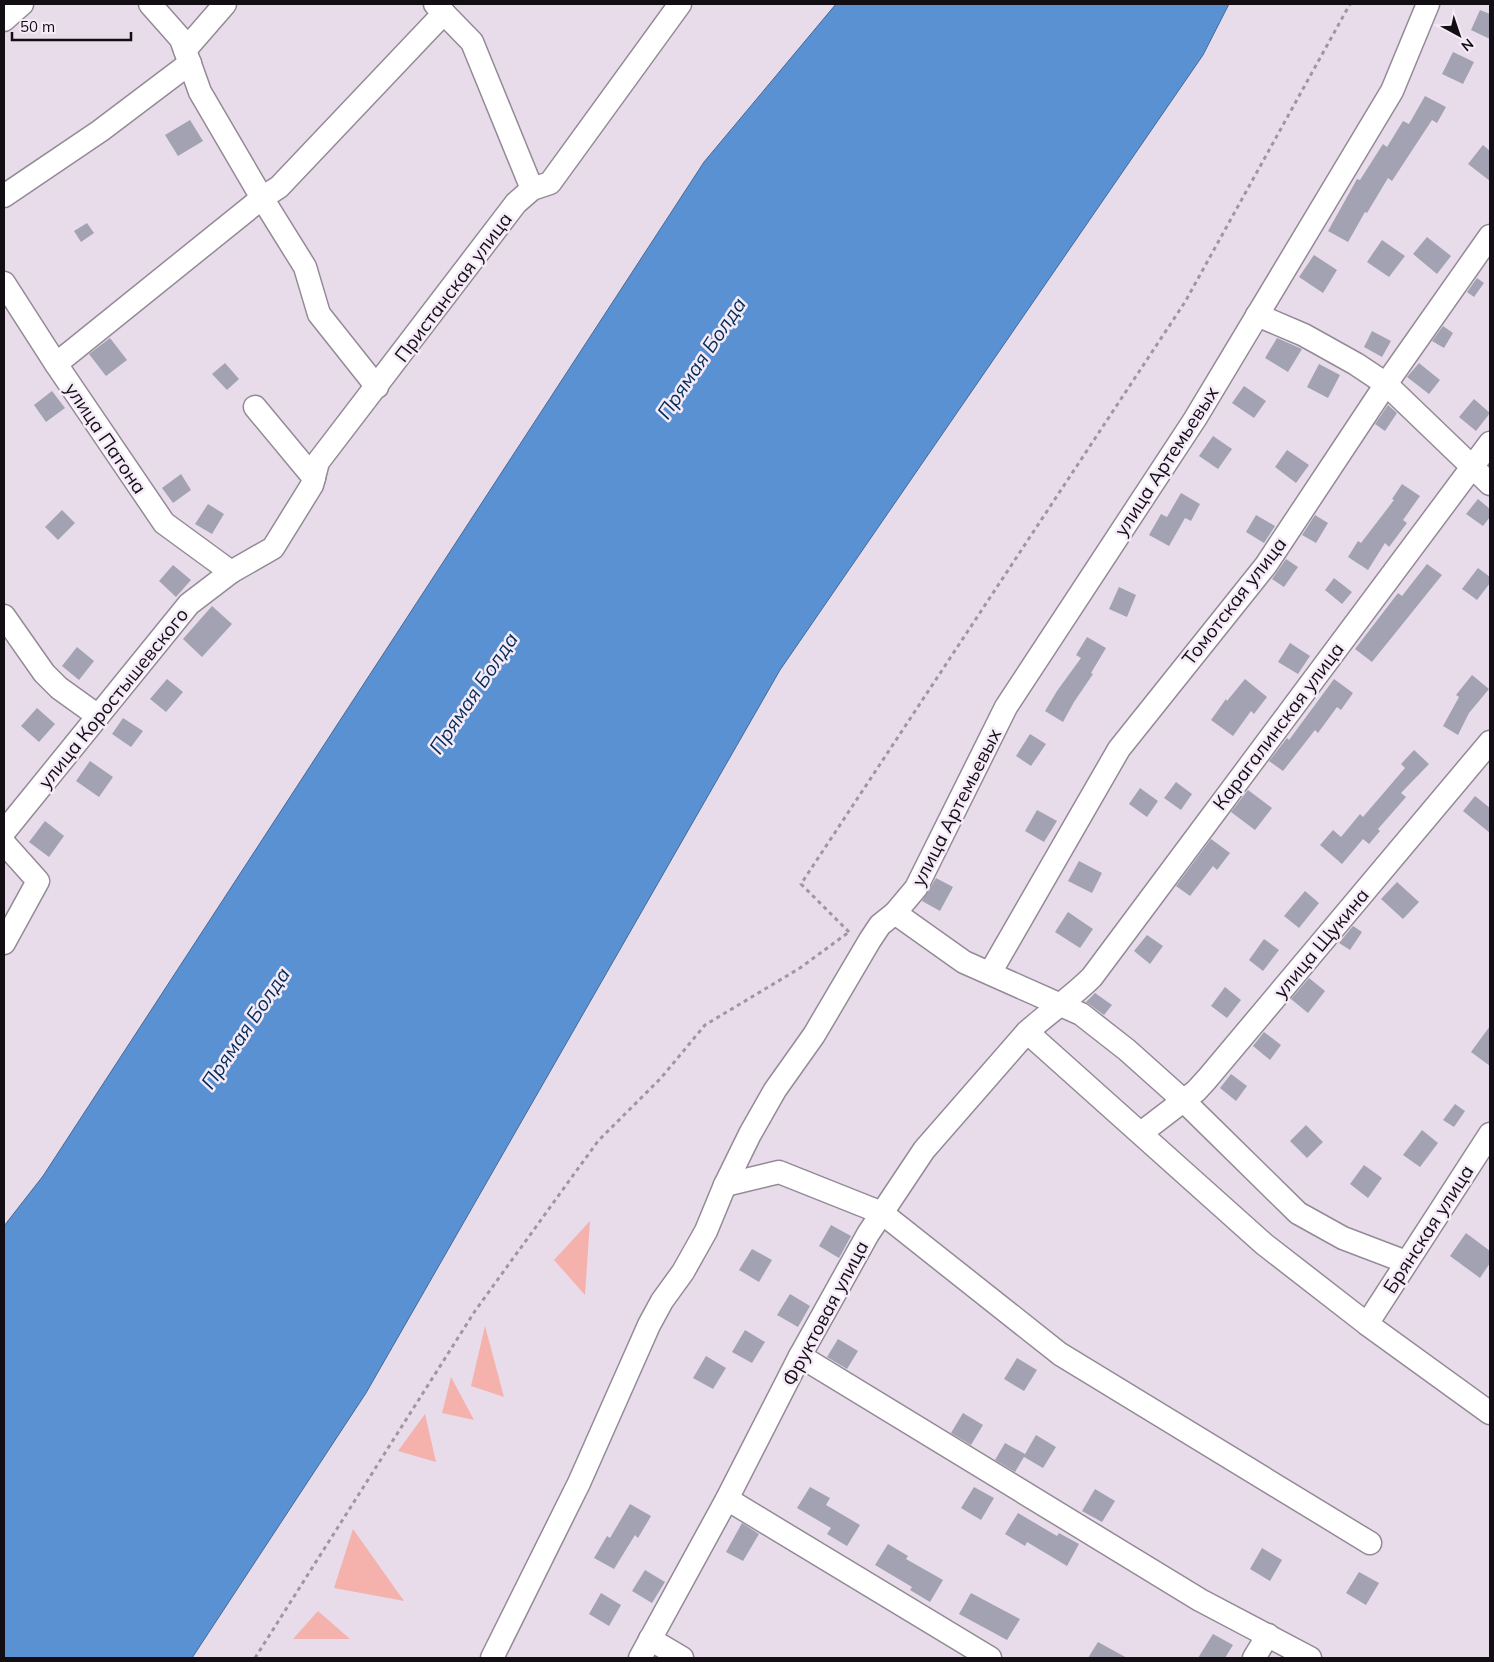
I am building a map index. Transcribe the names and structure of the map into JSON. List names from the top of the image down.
{
  "streets": {
    "street": [
      "Пристанская улица",
      "улица Патона",
      "улица Артемьевых",
      "Томотская улица",
      "улица Коростышевского",
      "Карагалинская улица",
      "улица Щукина",
      "Брянская улица",
      "Фруктовая улица"
    ]
  },
  "crossings": [
    ["Пристанская улица", "улица Патона"],
    ["Пристанская улица", "улица Коростышевского"],
    ["улица Патона", "улица Коростышевского"],
    ["Карагалинская улица", "Фруктовая улица"]
  ],
  "water": ["Прямая Болда"],
  "scale_bar": "50 m",
  "north": "bottom right"
}
